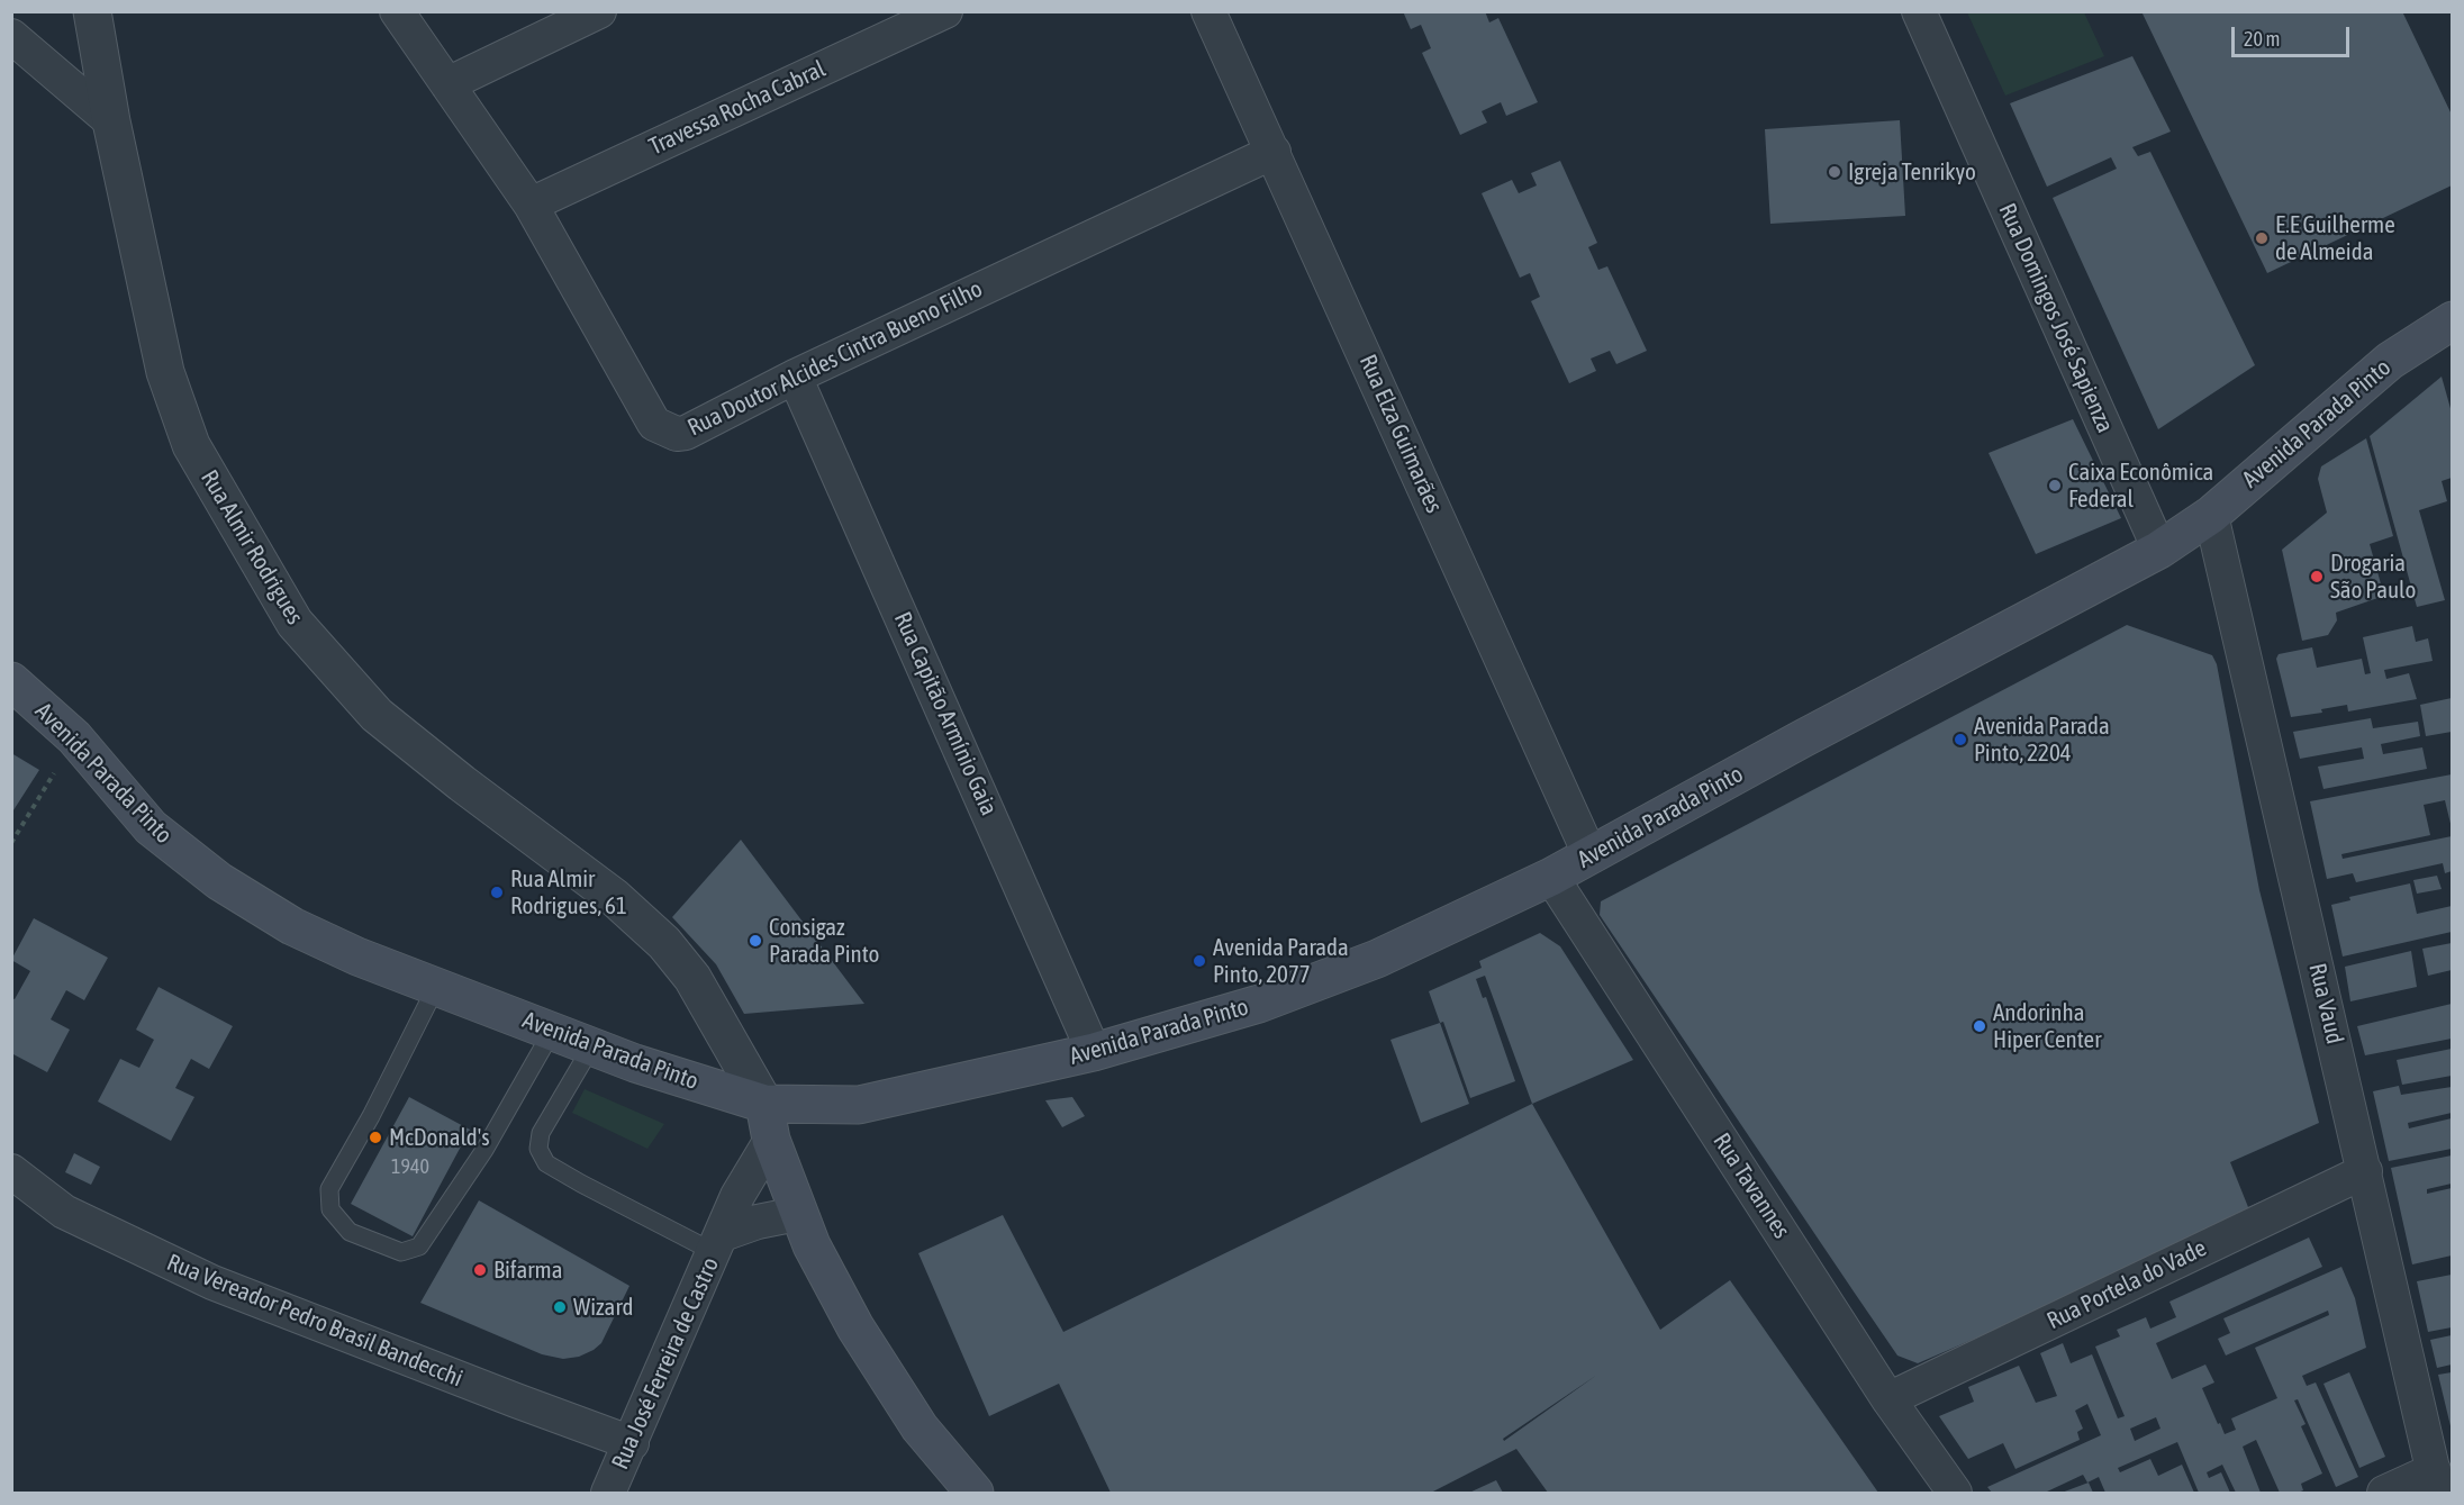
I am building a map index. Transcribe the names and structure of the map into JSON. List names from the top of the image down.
{
  "streets": {
    "main road": ["Avenida Parada Pinto"],
    "street": [
      "Travessa Rocha Cabral",
      "Rua Domingos José Sapienza",
      "Rua Doutor Alcides Cintra Bueno Filho",
      "Rua Elza Guimarães",
      "Rua Almir Rodrigues",
      "Rua Capitão Armínio Gaia",
      "Rua Vaud",
      "Rua Tavannes",
      "Rua Portela do Vade",
      "Rua Vereador Pedro Brasil Bandecchi",
      "Rua José Ferreira de Castro"
    ]
  },
  "crossings": [
    ["Travessa Rocha Cabral", "Rua Doutor Alcides Cintra Bueno Filho"],
    ["Rua Domingos José Sapienza", "Avenida Parada Pinto"],
    ["Rua Doutor Alcides Cintra Bueno Filho", "Rua Elza Guimarães"],
    ["Rua Doutor Alcides Cintra Bueno Filho", "Rua Capitão Armínio Gaia"],
    ["Avenida Parada Pinto", "Rua Elza Guimarães"],
    ["Avenida Parada Pinto", "Rua Almir Rodrigues"],
    ["Avenida Parada Pinto", "Rua Capitão Armínio Gaia"],
    ["Avenida Parada Pinto", "Rua Vaud"],
    ["Avenida Parada Pinto", "Rua Tavannes"],
    ["Rua Vaud", "Rua Portela do Vade"],
    ["Rua Tavannes", "Rua Portela do Vade"],
    ["Rua Vereador Pedro Brasil Bandecchi", "Rua José Ferreira de Castro"]
  ],
  "places": [
    "Igreja Tenrikyo",
    "E.E Guilherme de Almeida",
    "Caixa Econômica Federal",
    "Drogaria São Paulo",
    "Avenida Parada Pinto, 2204",
    "Rua Almir Rodrigues, 61",
    "Consigaz Parada Pinto",
    "Avenida Parada Pinto, 2077",
    "Andorinha Hiper Center",
    "McDonald's",
    "Bifarma",
    "Wizard"
  ],
  "house_numbers": ["1940"],
  "scale_bar": "20 m"
}
